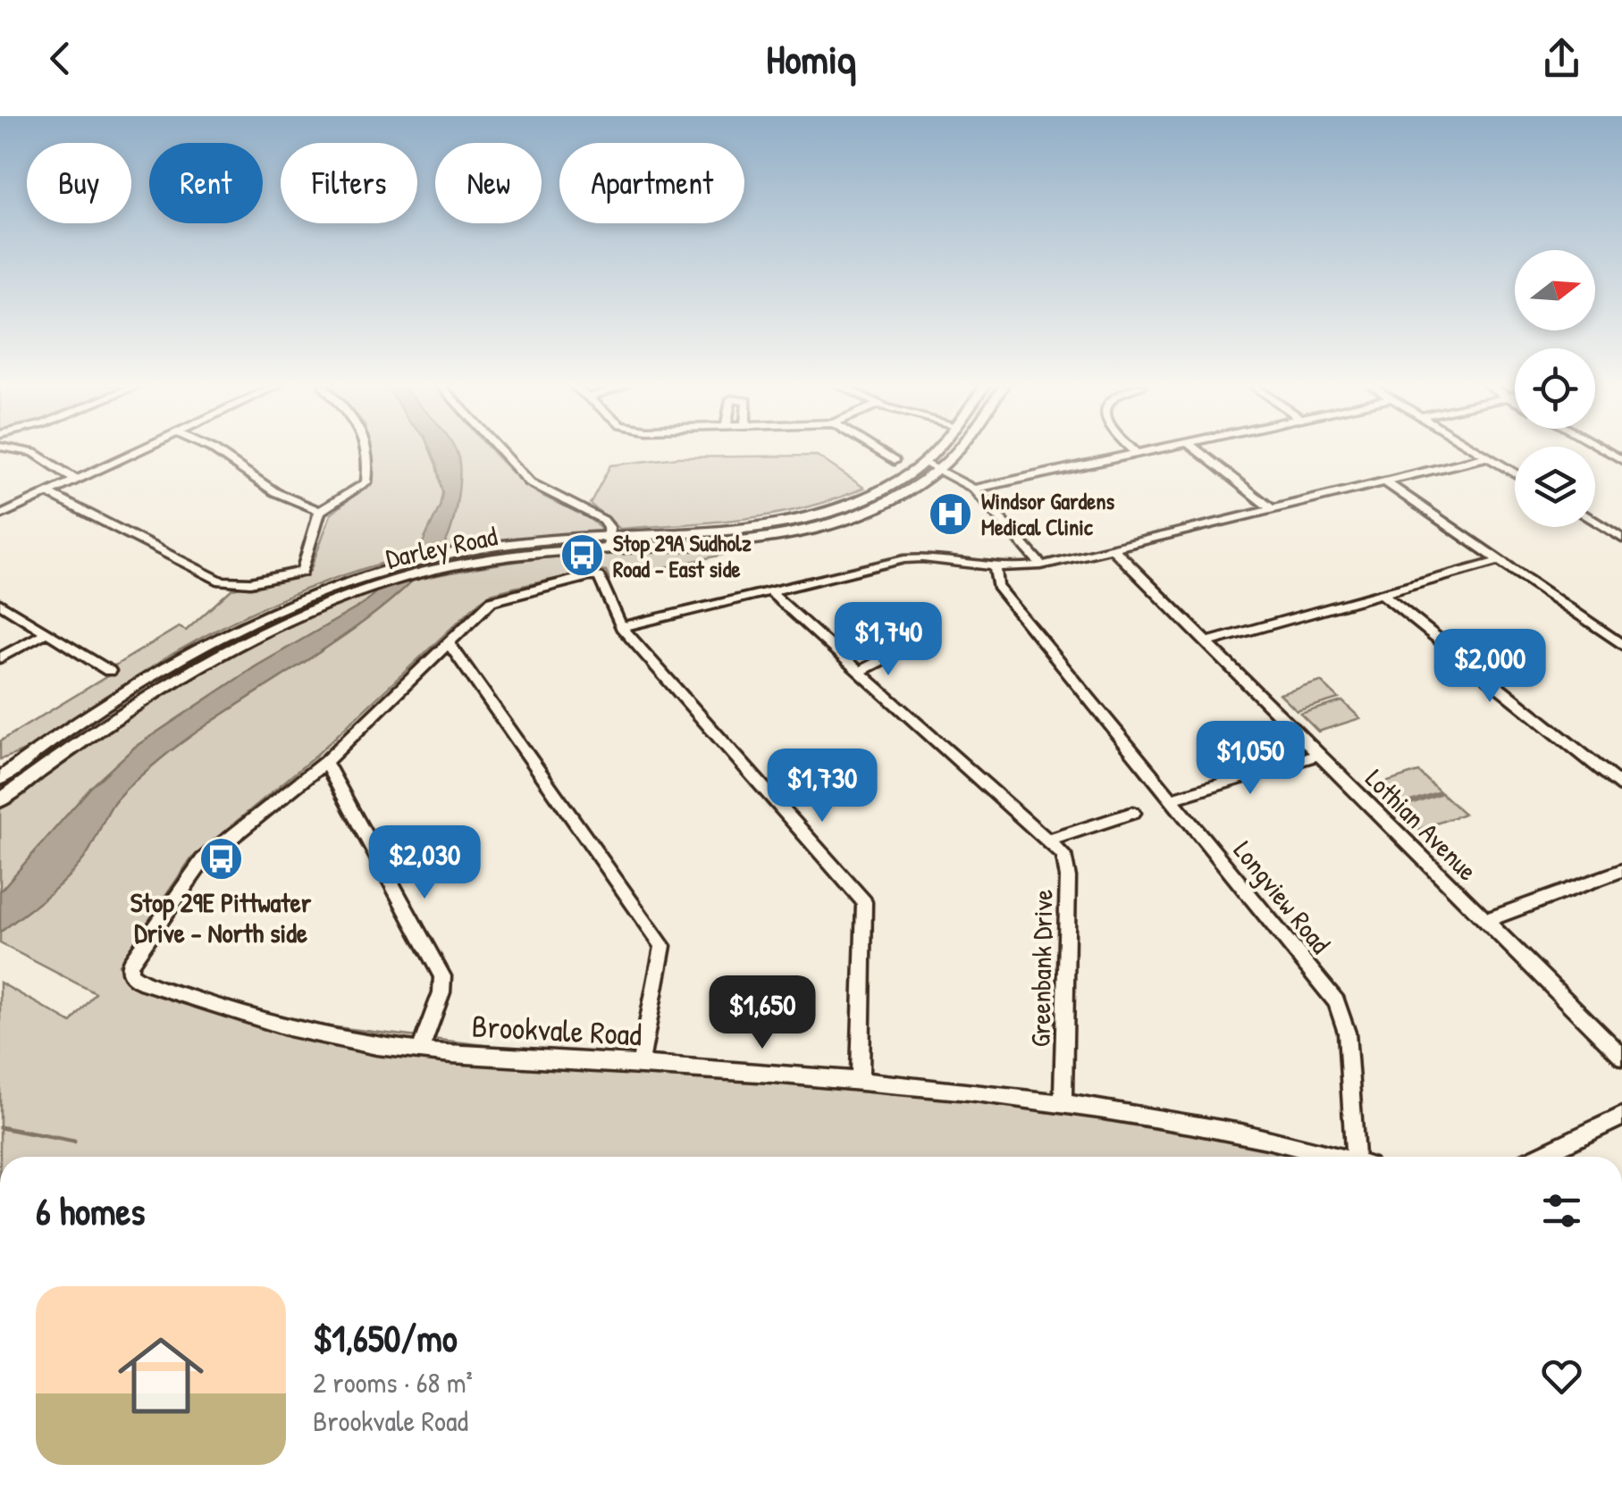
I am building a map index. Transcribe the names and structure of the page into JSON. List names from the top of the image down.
{
  "streets": {
    "main road": ["Darley Road"],
    "street": [
      "Lothian Avenue",
      "Longview Road",
      "Greenbank Drive",
      "Brookvale Road"
    ]
  },
  "crossings": [
    ["Greenbank Drive", "Brookvale Road"]
  ],
  "places": {
    "hospital": ["Windsor Gardens Medical Clinic"],
    "bus stop": ["Stop 29A Sudholz Road - East side", "Stop 29E Pittwater Drive - North side"]
  },
  "north": "right",
  "page": {
    "header": "Homiq",
    "chip": [
      "Buy",
      "Rent",
      "Filters",
      "New",
      "Apartment"
    ],
    "price": [
      "$1,740",
      "$2,000",
      "$1,050",
      "$1,730",
      "$2,030",
      "$1,650"
    ],
    "heading": "6 homes",
    "list": [
      {
        "name": "$1,650/mo",
        "note": "2 rooms · 68 m² · Brookvale Road"
      }
    ]
  }
}
